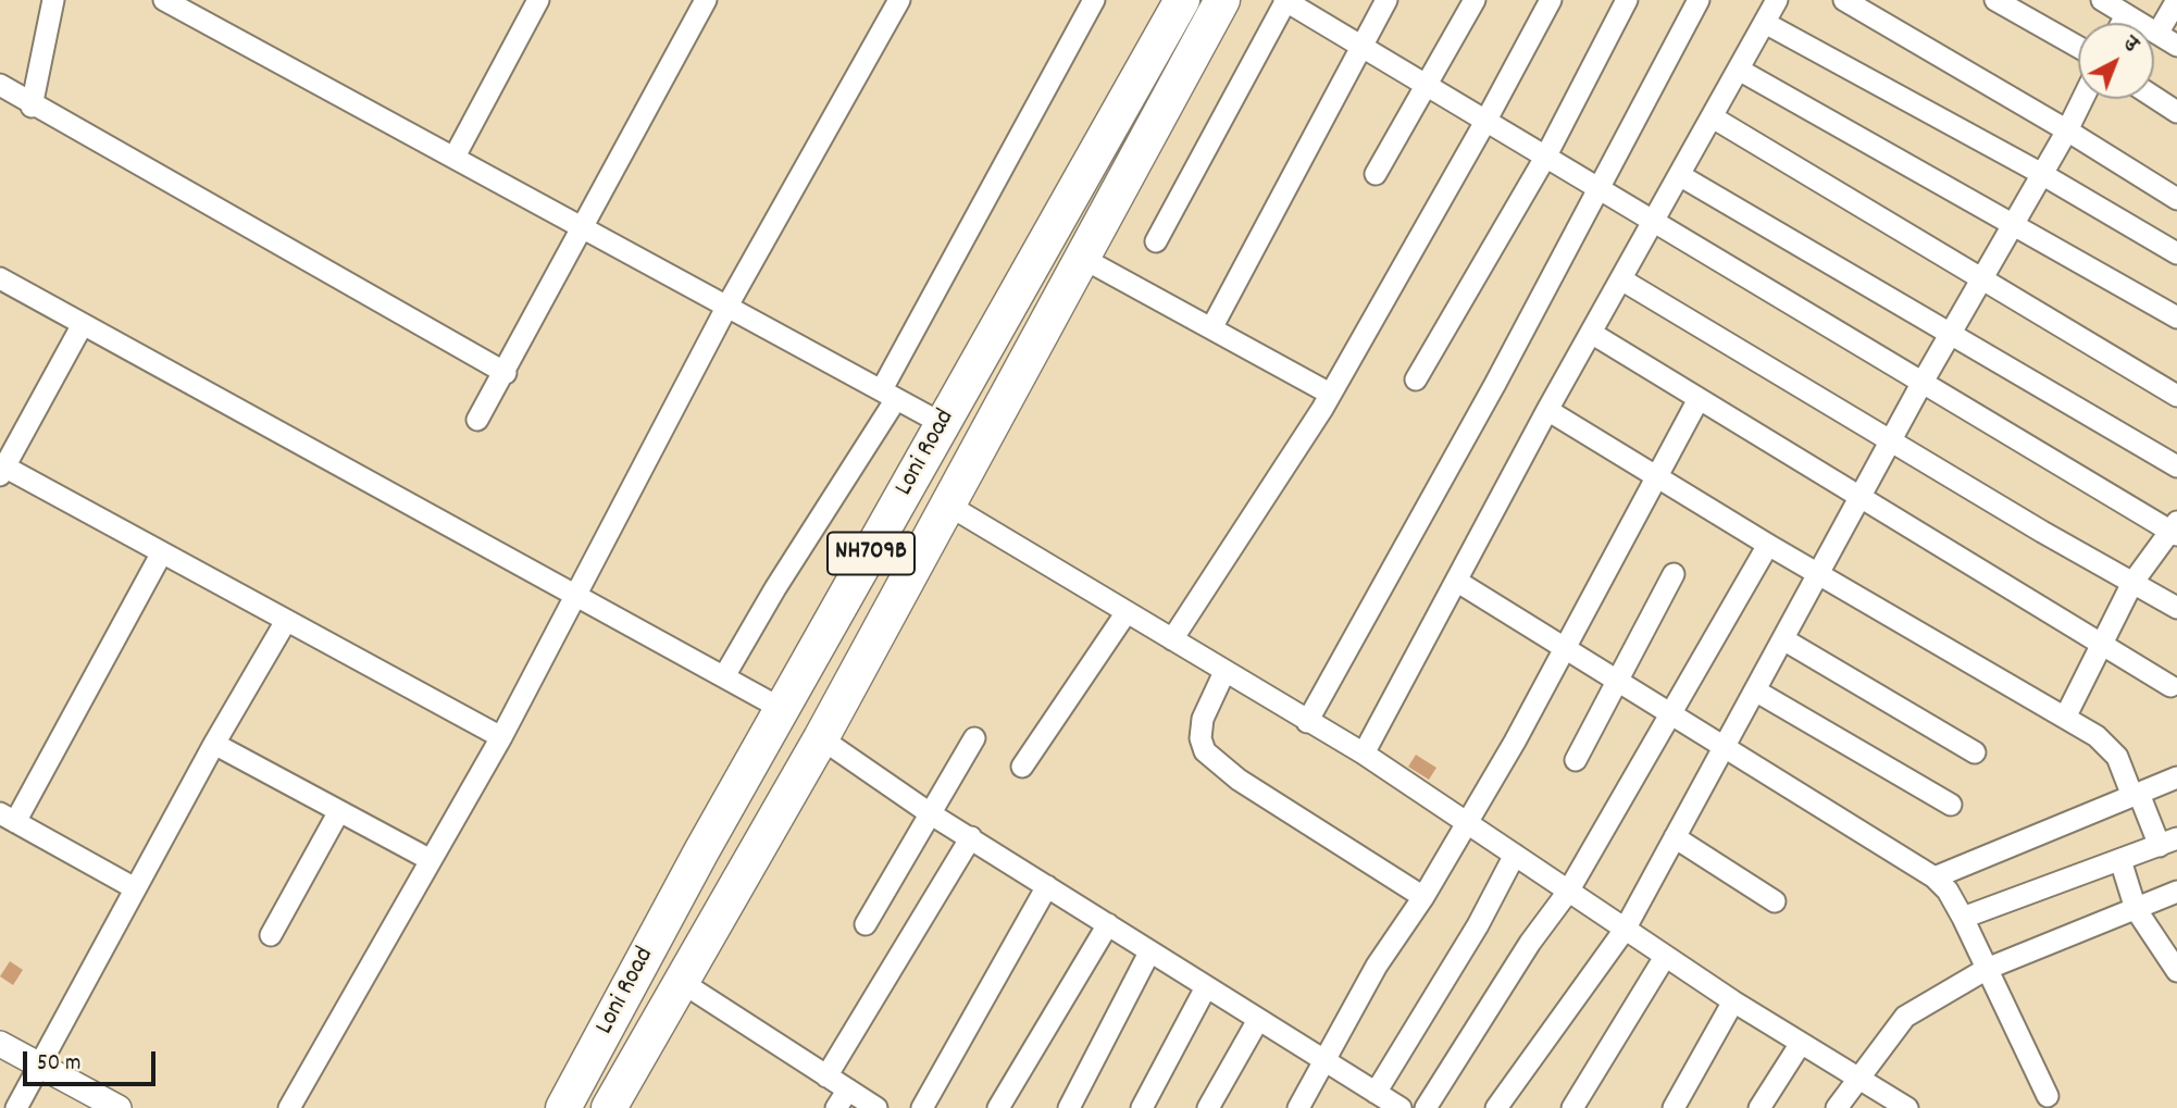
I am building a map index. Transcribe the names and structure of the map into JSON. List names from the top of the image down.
{
  "streets": {
    "highway": ["Loni Road", "NH709B"]
  },
  "scale_bar": "50 m",
  "north": "top right"
}
